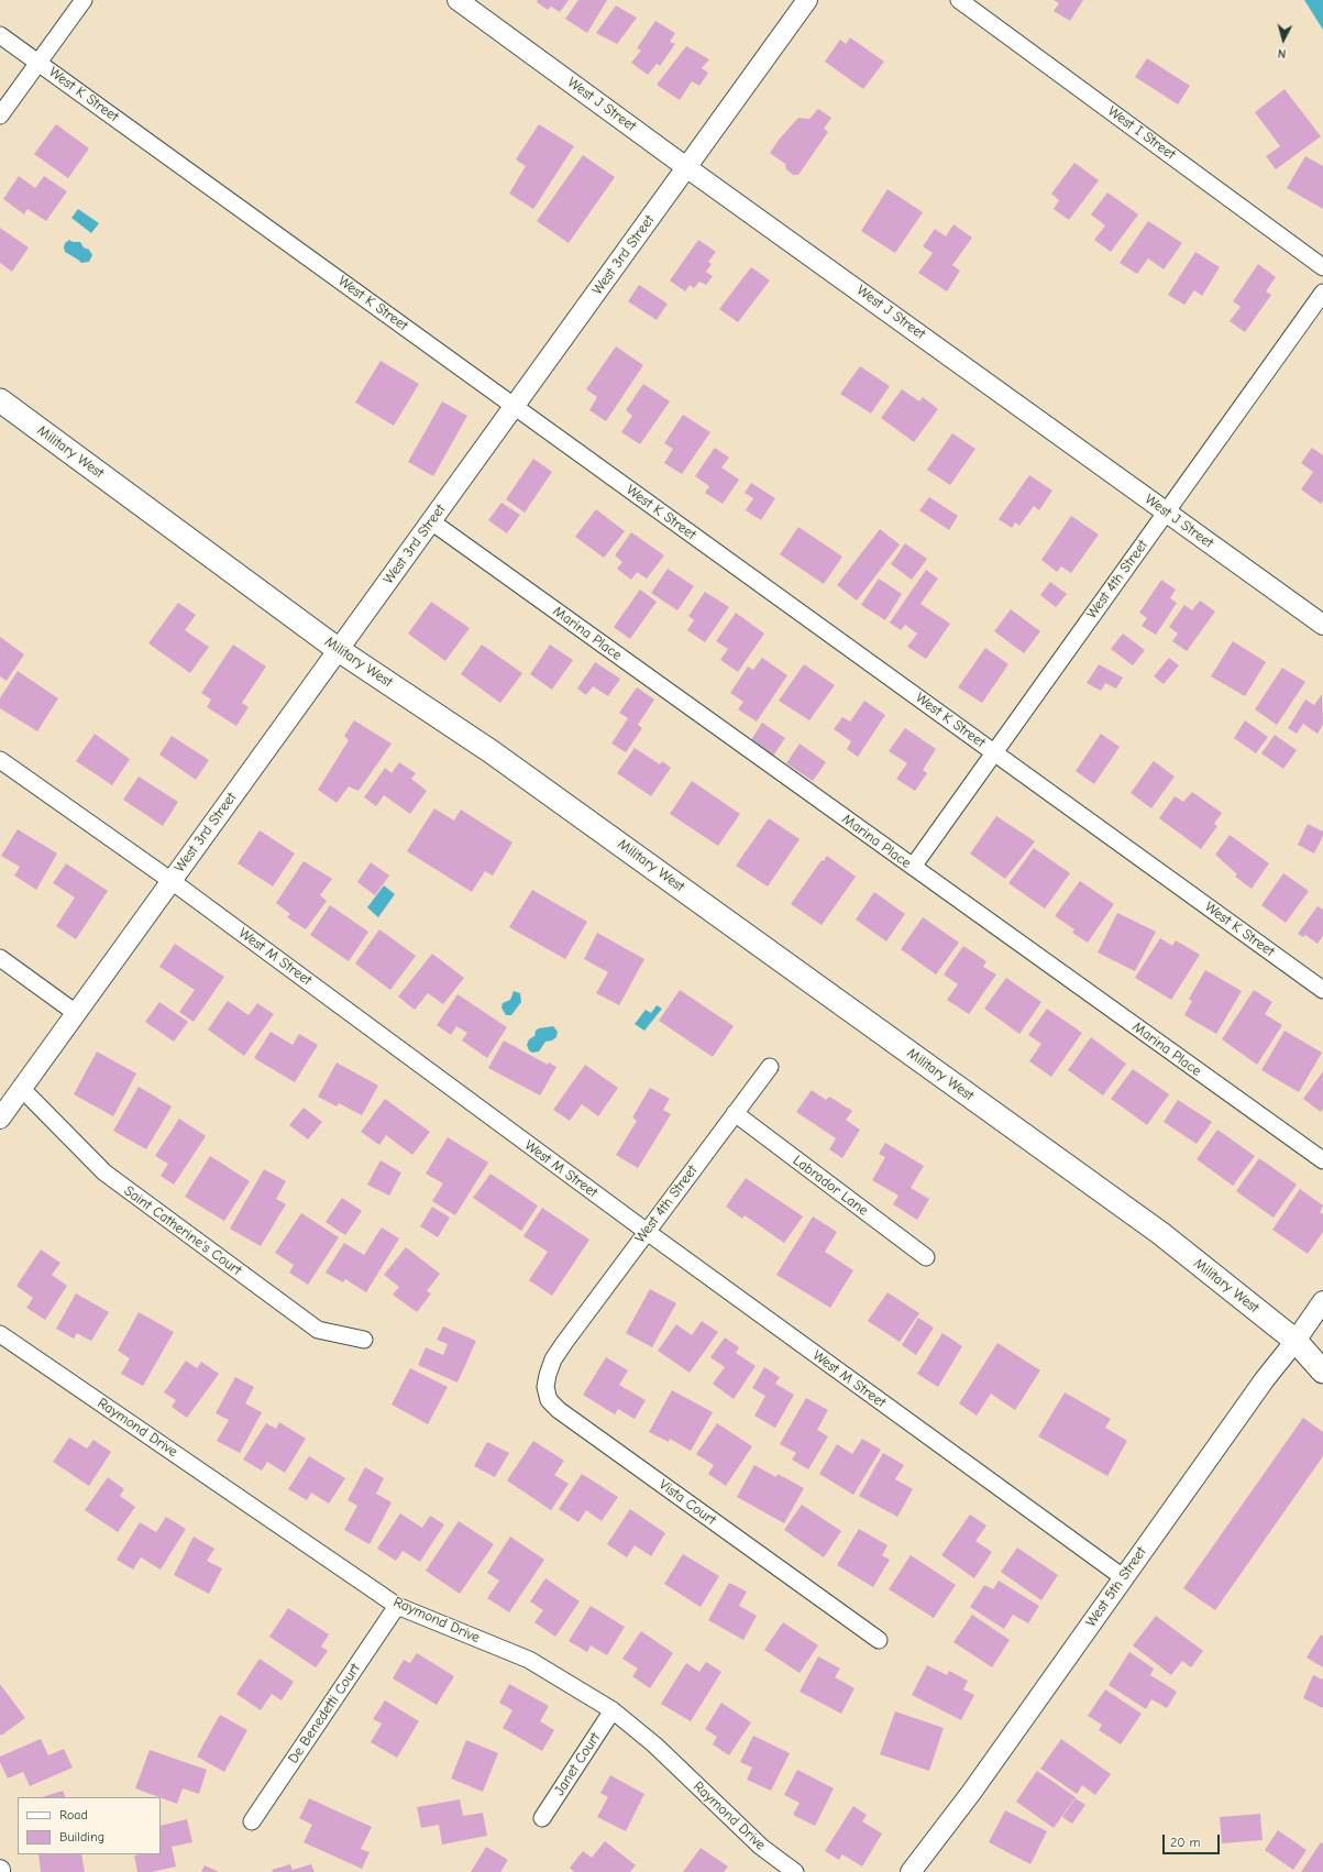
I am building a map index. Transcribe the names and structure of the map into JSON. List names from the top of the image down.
{
  "streets": {
    "main road": ["Military West"],
    "street": [
      "West K Street",
      "West J Street",
      "West I Street",
      "West 3rd Street",
      "West 4th Street",
      "Marina Place",
      "West M Street",
      "Labrador Lane",
      "Saint Catherine's Court",
      "Raymond Drive",
      "Vista Court",
      "West 5th Street",
      "De Benedetti Court",
      "Janet Court"
    ]
  },
  "crossings": [
    ["West K Street", "West 3rd Street"],
    ["West K Street", "West 4th Street"],
    ["West J Street", "West 3rd Street"],
    ["West J Street", "West 4th Street"],
    ["West 3rd Street", "Military West"],
    ["West 3rd Street", "Marina Place"],
    ["West 3rd Street", "West M Street"],
    ["West 3rd Street", "Saint Catherine's Court"],
    ["Military West", "West 5th Street"],
    ["West 4th Street", "Marina Place"],
    ["West 4th Street", "West M Street"],
    ["West 4th Street", "Labrador Lane"],
    ["West 4th Street", "Vista Court"],
    ["West M Street", "West 5th Street"],
    ["Raymond Drive", "De Benedetti Court"],
    ["Raymond Drive", "Janet Court"]
  ],
  "legend": ["Road", "Building"],
  "scale_bar": "20 m",
  "north": "bottom"
}
